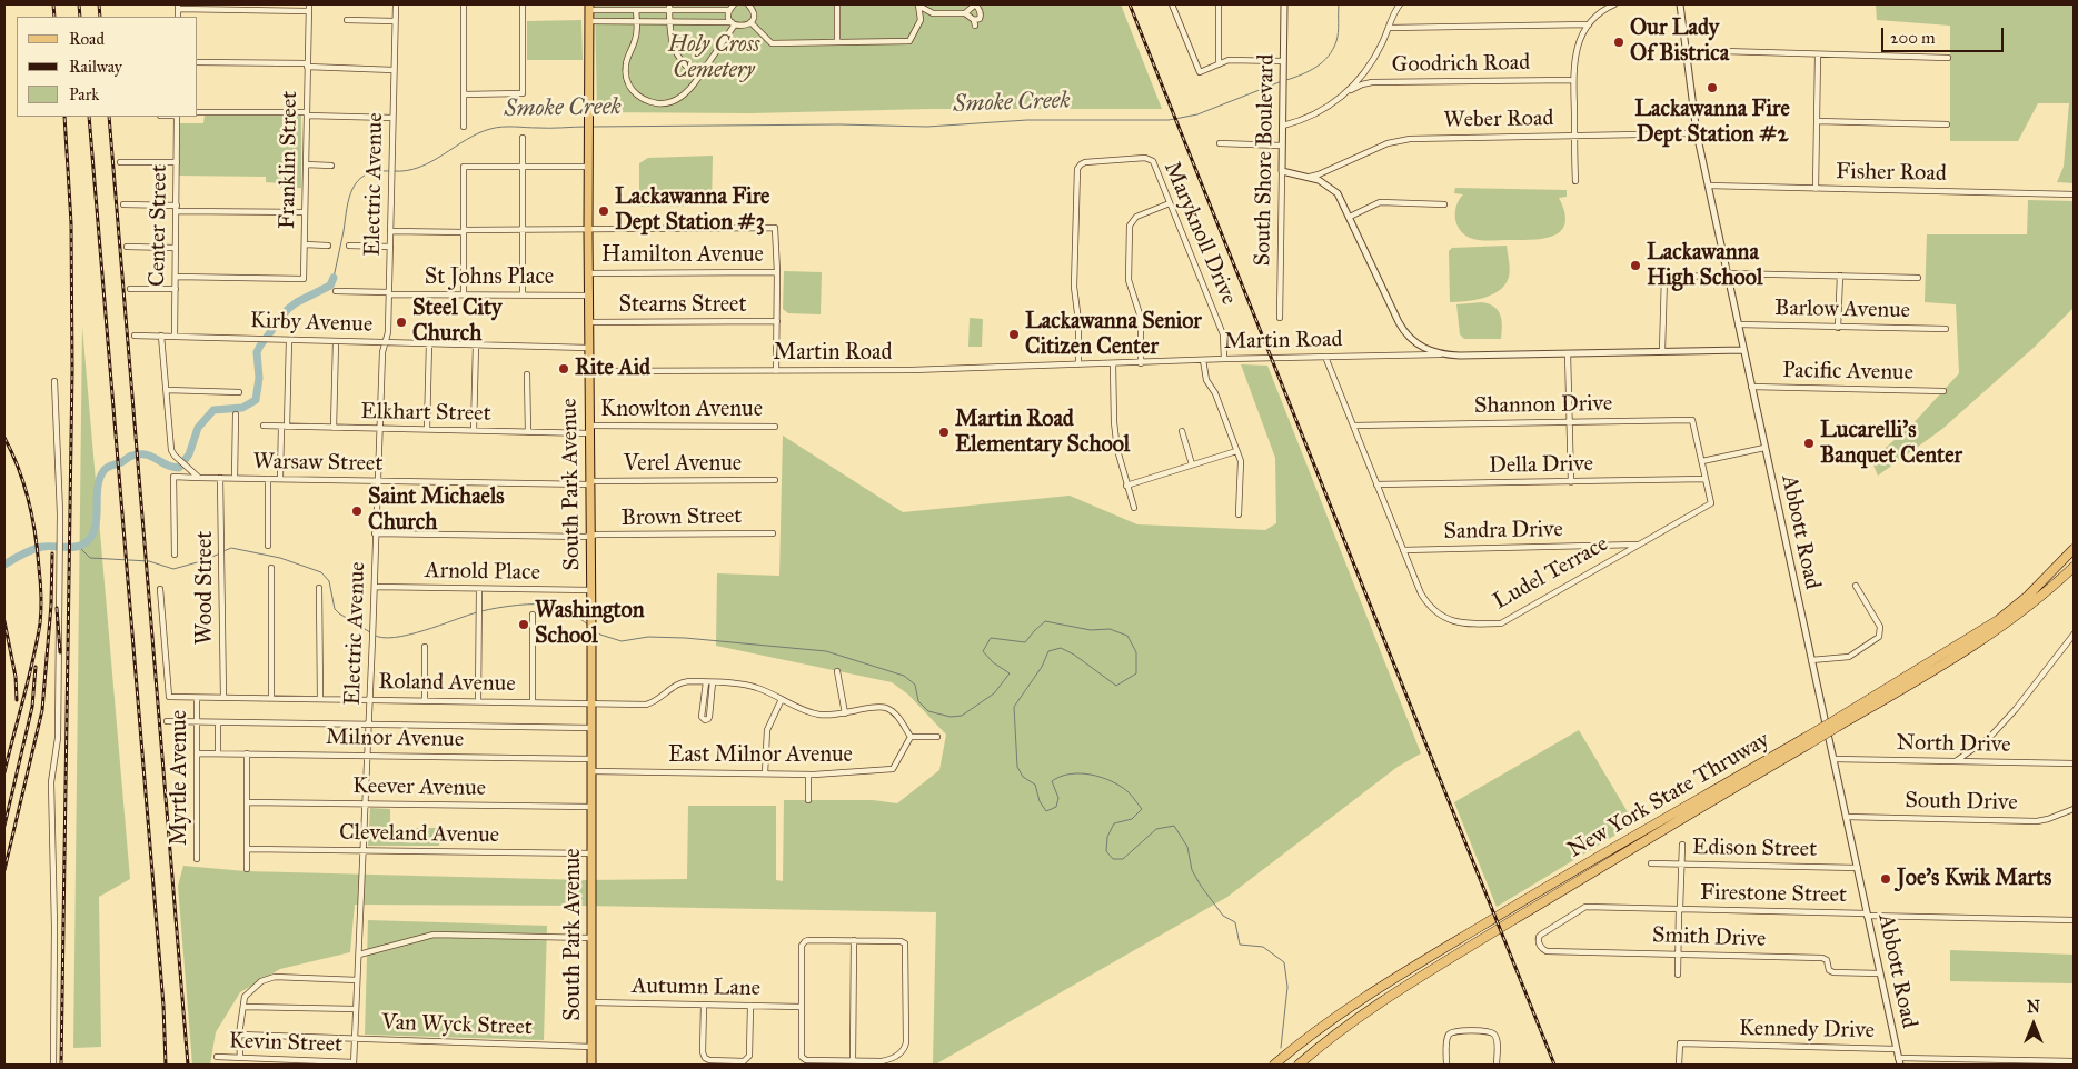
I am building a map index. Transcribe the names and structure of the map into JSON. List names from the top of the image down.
{
  "streets": {
    "highway": ["New York State Thruway"],
    "main road": ["South Park Avenue"],
    "street": [
      "Goodrich Road",
      "Weber Road",
      "Franklin Street",
      "South Shore Boulevard",
      "Fisher Road",
      "Electric Avenue",
      "Center Street",
      "Maryknoll Drive",
      "Hamilton Avenue",
      "St Johns Place",
      "Stearns Street",
      "Barlow Avenue",
      "Kirby Avenue",
      "Martin Road",
      "Pacific Avenue",
      "Shannon Drive",
      "Knowlton Avenue",
      "Elkhart Street",
      "Warsaw Street",
      "Verel Avenue",
      "Della Drive",
      "Brown Street",
      "Sandra Drive",
      "Abbott Road",
      "Arnold Place",
      "Ludel Terrace",
      "Wood Street",
      "Roland Avenue",
      "Milnor Avenue",
      "North Drive",
      "East Milnor Avenue",
      "Myrtle Avenue",
      "Keever Avenue",
      "South Drive",
      "Cleveland Avenue",
      "Edison Street",
      "Firestone Street",
      "Smith Drive",
      "Autumn Lane",
      "Van Wyck Street",
      "Kennedy Drive",
      "Kevin Street"
    ]
  },
  "crossings": [
    ["Weber Road", "Abbott Road"],
    ["Franklin Street", "Center Street"],
    ["Fisher Road", "Abbott Road"],
    ["Electric Avenue", "St Johns Place"],
    ["Electric Avenue", "Kirby Avenue"],
    ["Electric Avenue", "Elkhart Street"],
    ["Electric Avenue", "Warsaw Street"],
    ["Electric Avenue", "Brown Street"],
    ["Electric Avenue", "Arnold Place"],
    ["Electric Avenue", "Roland Avenue"],
    ["Electric Avenue", "Milnor Avenue"],
    ["Electric Avenue", "Keever Avenue"],
    ["Electric Avenue", "Cleveland Avenue"],
    ["Electric Avenue", "Van Wyck Street"],
    ["Electric Avenue", "Kevin Street"],
    ["Center Street", "Kirby Avenue"],
    ["Maryknoll Drive", "Martin Road"],
    ["Hamilton Avenue", "South Park Avenue"],
    ["St Johns Place", "South Park Avenue"],
    ["Stearns Street", "South Park Avenue"],
    ["Barlow Avenue", "Abbott Road"],
    ["Kirby Avenue", "South Park Avenue"],
    ["Martin Road", "South Park Avenue"],
    ["Martin Road", "Abbott Road"],
    ["Martin Road", "Ludel Terrace"],
    ["Pacific Avenue", "Abbott Road"],
    ["Shannon Drive", "Ludel Terrace"],
    ["Knowlton Avenue", "Elkhart Street"],
    ["Knowlton Avenue", "South Park Avenue"],
    ["Elkhart Street", "South Park Avenue"],
    ["Warsaw Street", "Verel Avenue"],
    ["Warsaw Street", "South Park Avenue"],
    ["Warsaw Street", "Wood Street"],
    ["Verel Avenue", "South Park Avenue"],
    ["Della Drive", "Ludel Terrace"],
    ["South Park Avenue", "Brown Street"],
    ["South Park Avenue", "Arnold Place"],
    ["South Park Avenue", "Roland Avenue"],
    ["South Park Avenue", "Milnor Avenue"],
    ["South Park Avenue", "East Milnor Avenue"],
    ["South Park Avenue", "Keever Avenue"],
    ["South Park Avenue", "Cleveland Avenue"],
    ["South Park Avenue", "Autumn Lane"],
    ["South Park Avenue", "Van Wyck Street"],
    ["Sandra Drive", "Ludel Terrace"],
    ["Abbott Road", "North Drive"],
    ["Abbott Road", "South Drive"],
    ["Abbott Road", "Edison Street"],
    ["Abbott Road", "Firestone Street"],
    ["Abbott Road", "Smith Drive"],
    ["Abbott Road", "Kennedy Drive"],
    ["Wood Street", "Roland Avenue"],
    ["Roland Avenue", "East Milnor Avenue"],
    ["Roland Avenue", "Myrtle Avenue"],
    ["Milnor Avenue", "Myrtle Avenue"],
    ["Firestone Street", "Smith Drive"]
  ],
  "water": ["Smoke Creek"],
  "parks": ["Holy Cross Cemetery"],
  "places": [
    "Our Lady Of Bistrica",
    "Lackawanna Fire Dept Station #2",
    "Lackawanna Fire Dept Station #3",
    "Lackawanna High School",
    "Steel City Church",
    "Lackawanna Senior Citizen Center",
    "Rite Aid",
    "Martin Road Elementary School",
    "Lucarelli's Banquet Center",
    "Saint Michaels Church",
    "Washington School",
    "Joe's Kwik Marts"
  ],
  "legend": ["Road", "Railway", "Park"],
  "scale_bar": "200 m",
  "north": "top"
}
